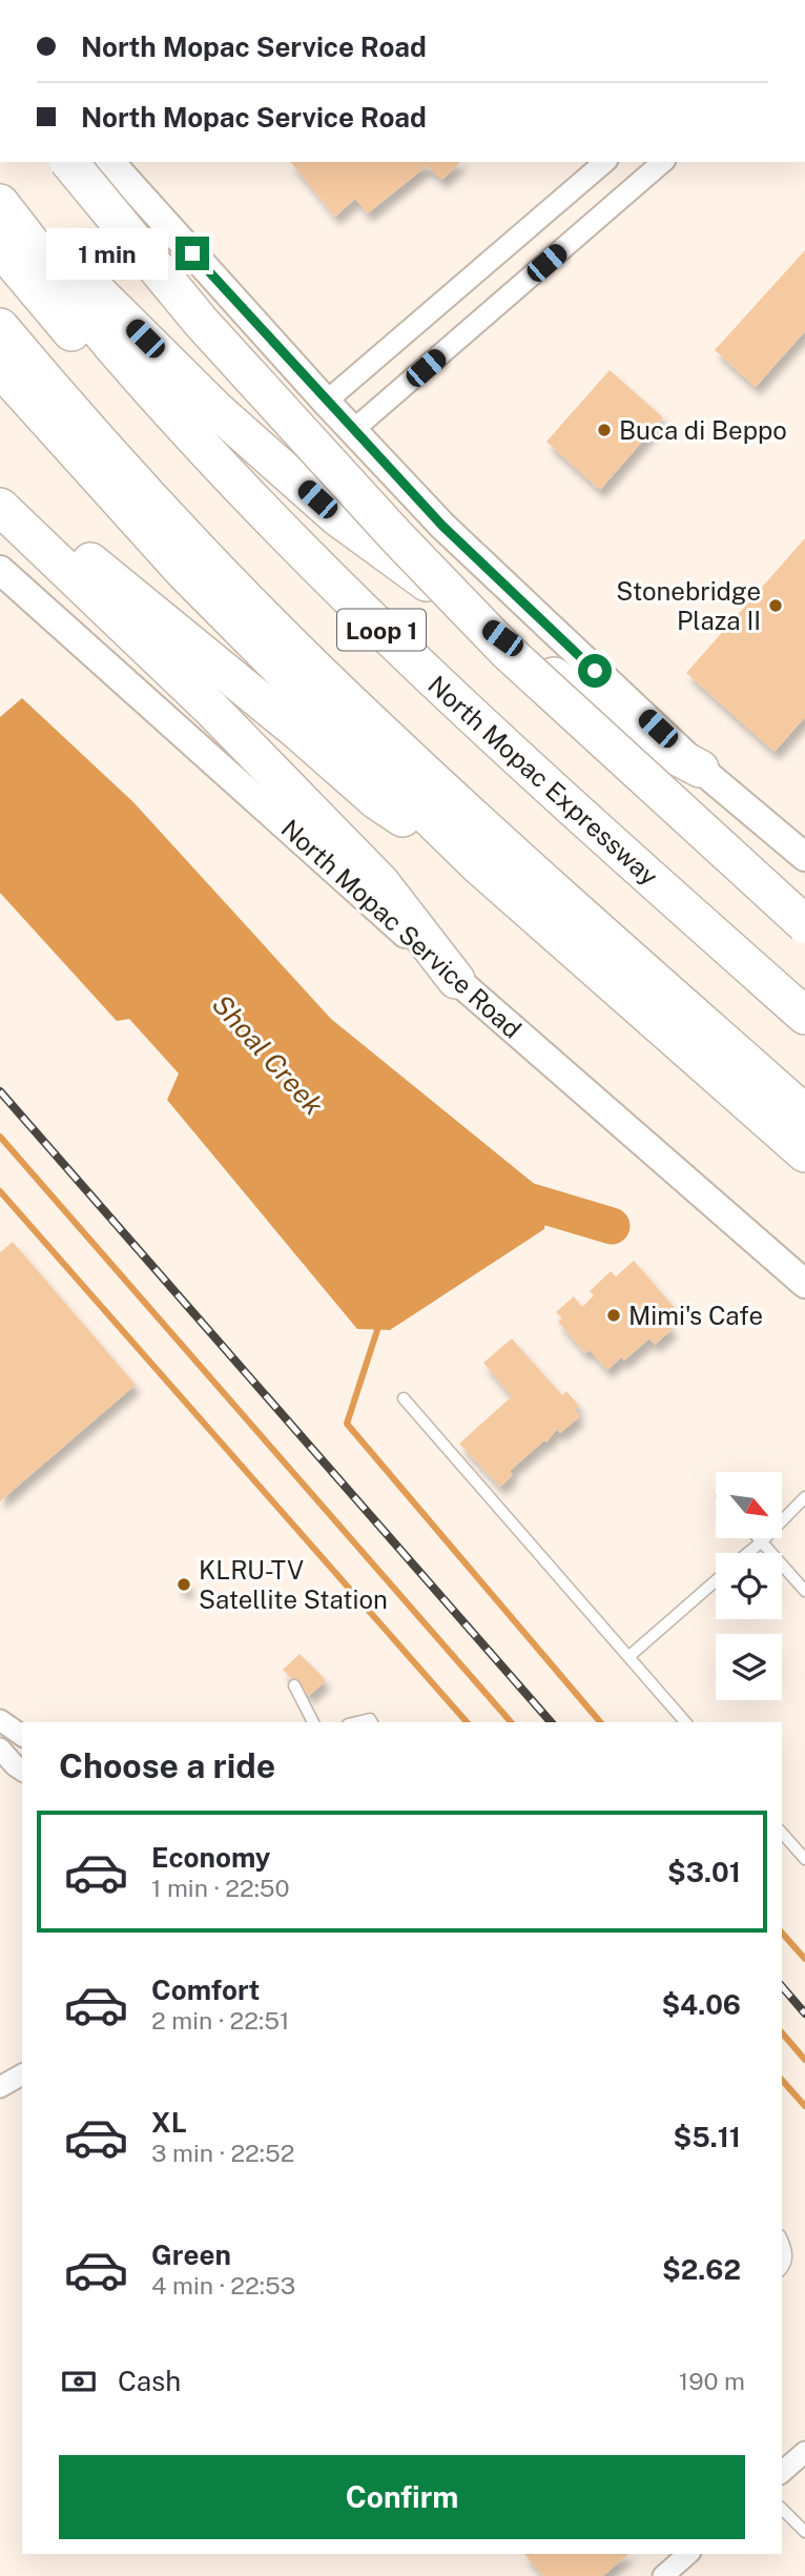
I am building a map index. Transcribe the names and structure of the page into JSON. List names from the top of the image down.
{
  "streets": {
    "highway": ["Loop 1", "North Mopac Expressway"],
    "main road": ["North Mopac Service Road"]
  },
  "water": ["Shoal Creek"],
  "places": [
    "Buca di Beppo",
    "Stonebridge Plaza II",
    "Mimi's Cafe",
    "KLRU-TV Satellite Station"
  ],
  "north": "bottom right",
  "page": {
    "banner": ["North Mopac Service Road", "North Mopac Service Road"],
    "bubble": "1 min",
    "heading": "Choose a ride",
    "list": [
      {
        "name": "Economy",
        "note": "1 min · 22:50",
        "value": "$3.01"
      },
      {
        "name": "Comfort",
        "note": "2 min · 22:51",
        "value": "$4.06"
      },
      {
        "name": "XL",
        "note": "3 min · 22:52",
        "value": "$5.11"
      },
      {
        "name": "Green",
        "note": "4 min · 22:53",
        "value": "$2.62"
      }
    ],
    "pay": ["Cash", "190 m"],
    "buttons": "Confirm"
  }
}
